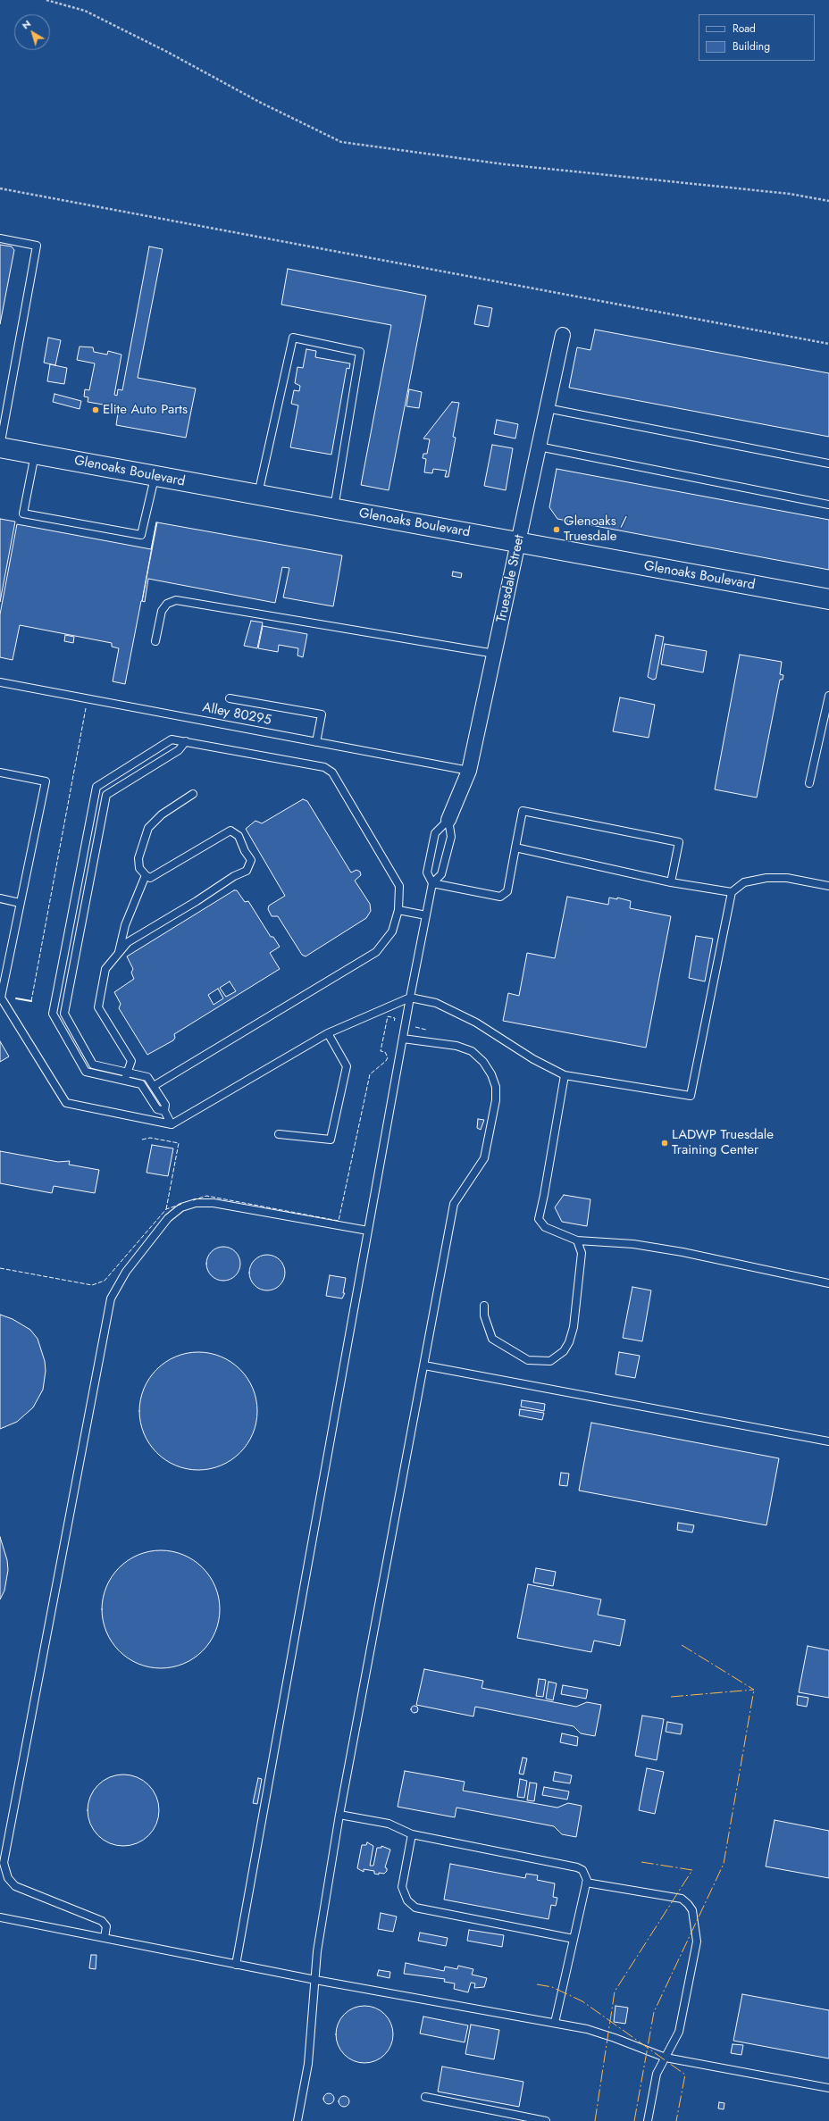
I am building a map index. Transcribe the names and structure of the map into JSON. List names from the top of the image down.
{
  "streets": {
    "main road": ["Glenoaks Boulevard"],
    "street": ["Truesdale Street"],
    "lane": ["Alley 80295"]
  },
  "crossings": [
    ["Glenoaks Boulevard", "Truesdale Street"],
    ["Truesdale Street", "Alley 80295"]
  ],
  "places": ["Elite Auto Parts", "Glenoaks / Truesdale", "LADWP Truesdale Training Center"],
  "legend": ["Road", "Building"],
  "north": "top left"
}
